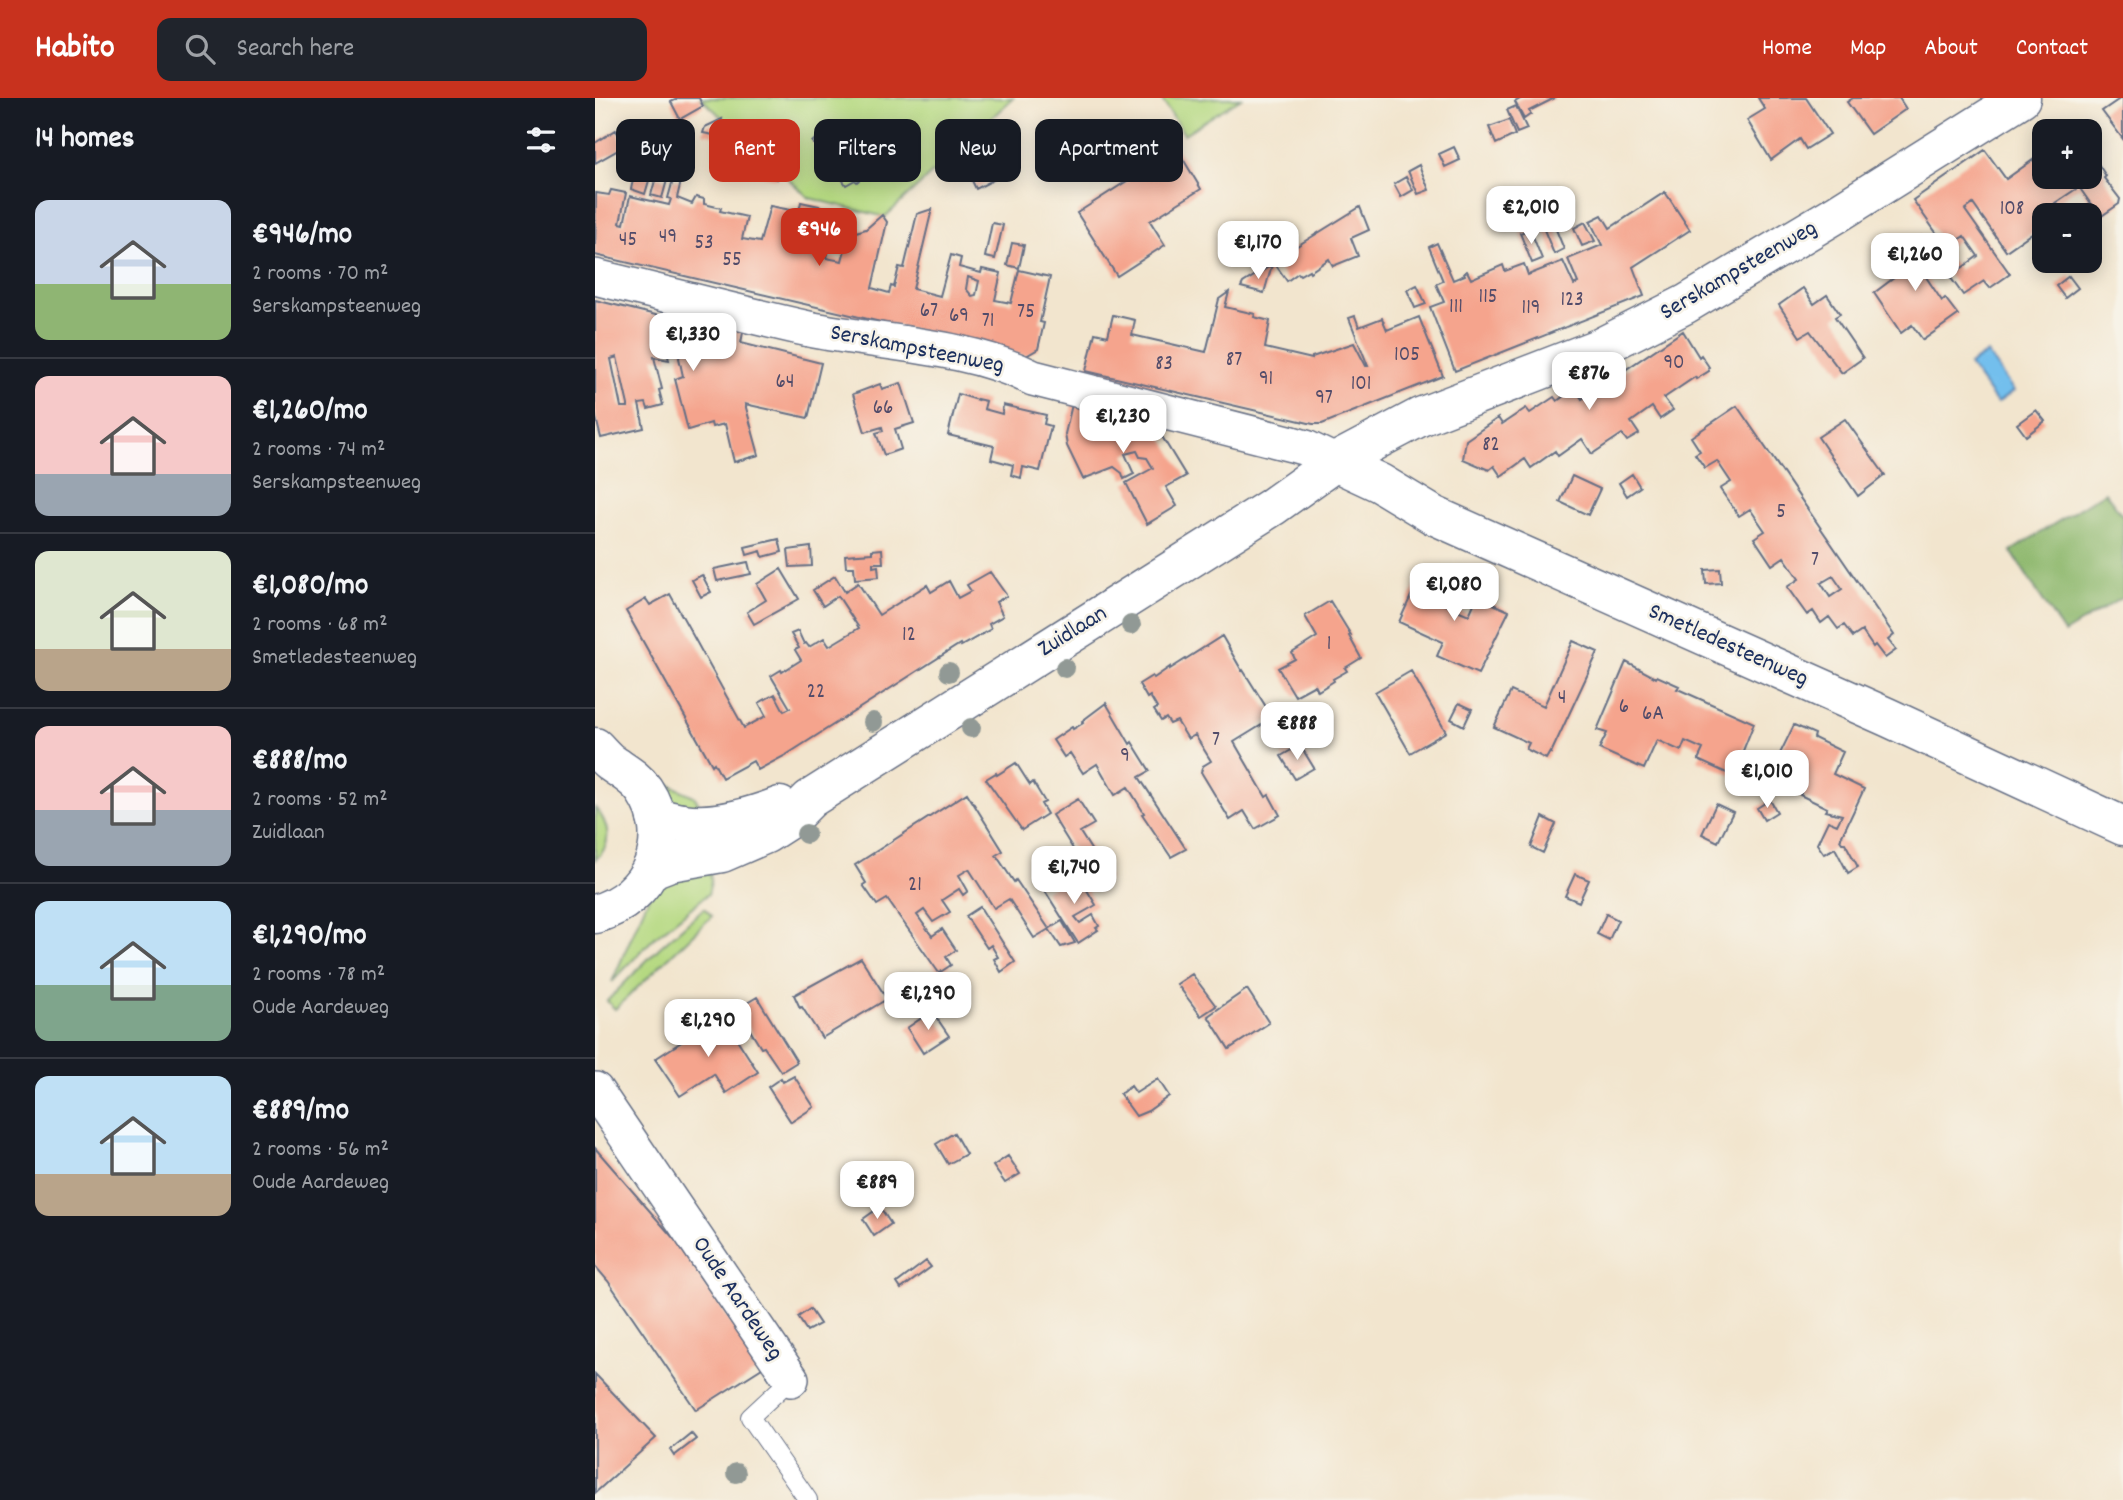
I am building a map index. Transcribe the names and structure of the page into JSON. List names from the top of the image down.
{
  "streets": {
    "street": [
      "Serskampsteenweg",
      "Zuidlaan",
      "Smetledesteenweg",
      "Oude Aardeweg"
    ]
  },
  "crossings": [
    ["Serskampsteenweg", "Zuidlaan"],
    ["Serskampsteenweg", "Smetledesteenweg"],
    ["Zuidlaan", "Smetledesteenweg"]
  ],
  "house_numbers": [
    "108",
    "49",
    "45",
    "53",
    "55",
    "115",
    "123",
    "111",
    "119",
    "67",
    "75",
    "69",
    "71",
    "105",
    "87",
    "90",
    "83",
    "91",
    "64",
    "101",
    "97",
    "66",
    "82",
    "5",
    "7",
    "12",
    "1",
    "22",
    "4",
    "6",
    "6A",
    "7",
    "9",
    "21"
  ],
  "page": {
    "header": "Habito",
    "search": "Search here",
    "nav": [
      "Home",
      "Map",
      "About",
      "Contact"
    ],
    "heading": "14 homes",
    "map_buttons": ["+", "−"],
    "chip": [
      "Buy",
      "Rent",
      "Filters",
      "New",
      "Apartment"
    ],
    "list": [
      {
        "name": "€946/mo",
        "note": "2 rooms · 70 m² · Serskampsteenweg"
      },
      {
        "name": "€1,260/mo",
        "note": "2 rooms · 74 m² · Serskampsteenweg"
      },
      {
        "name": "€1,080/mo",
        "note": "2 rooms · 68 m² · Smetledesteenweg"
      },
      {
        "name": "€888/mo",
        "note": "2 rooms · 52 m² · Zuidlaan"
      },
      {
        "name": "€1,290/mo",
        "note": "2 rooms · 78 m² · Oude Aardeweg"
      },
      {
        "name": "€889/mo",
        "note": "2 rooms · 56 m² · Oude Aardeweg"
      }
    ],
    "price": [
      "€2,010",
      "€946",
      "€1,170",
      "€1,260",
      "€1,330",
      "€876",
      "€1,230",
      "€1,080",
      "€888",
      "€1,010",
      "€1,740",
      "€1,290",
      "€1,290",
      "€889"
    ]
  }
}
